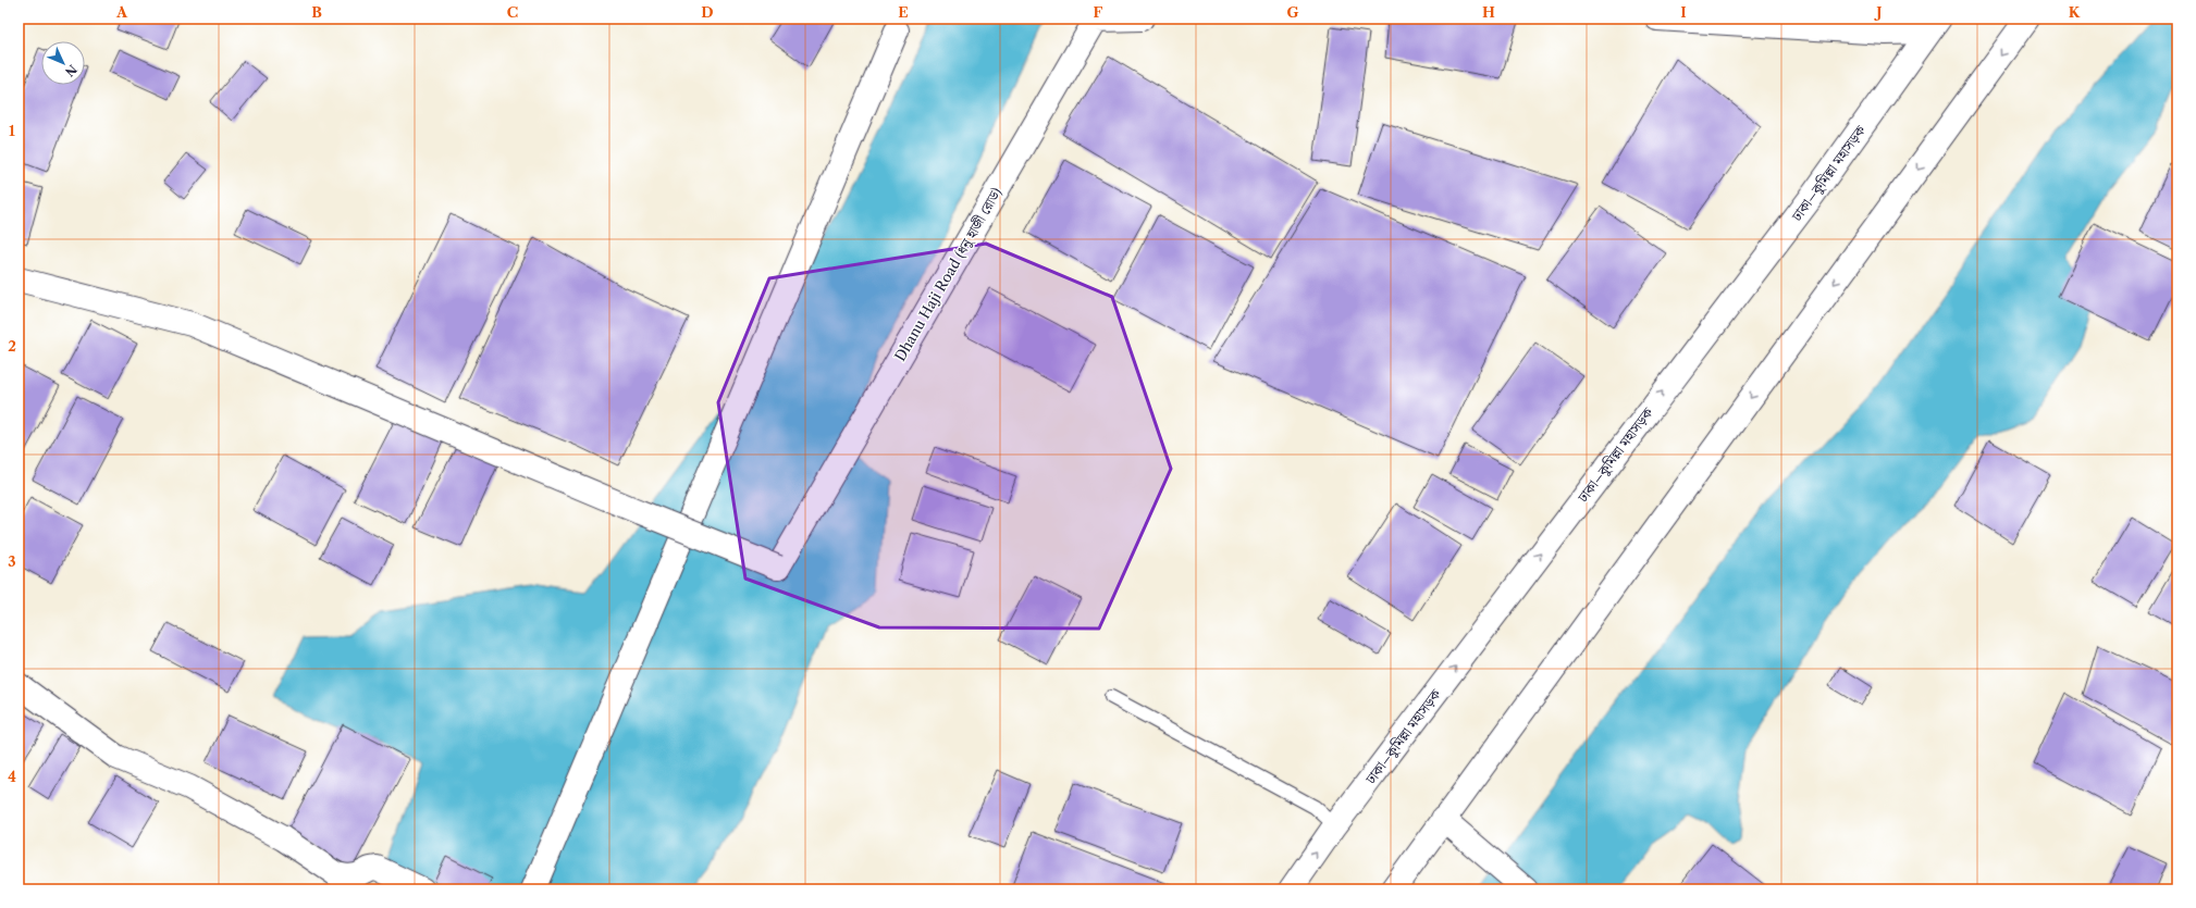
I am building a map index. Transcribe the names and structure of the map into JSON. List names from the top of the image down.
{
  "streets": {
    "main road": ["ঢাকা–কুমিল্লা মহাসড়ক", "Dhanu Haji Road (ধনু হাজী রোড)"]
  },
  "north": "bottom right",
  "grid": {
    "columns": [
      "A",
      "B",
      "C",
      "D",
      "E",
      "F",
      "G",
      "H",
      "I",
      "J",
      "K"
    ],
    "rows": [
      "1",
      "2",
      "3",
      "4"
    ]
  }
}
